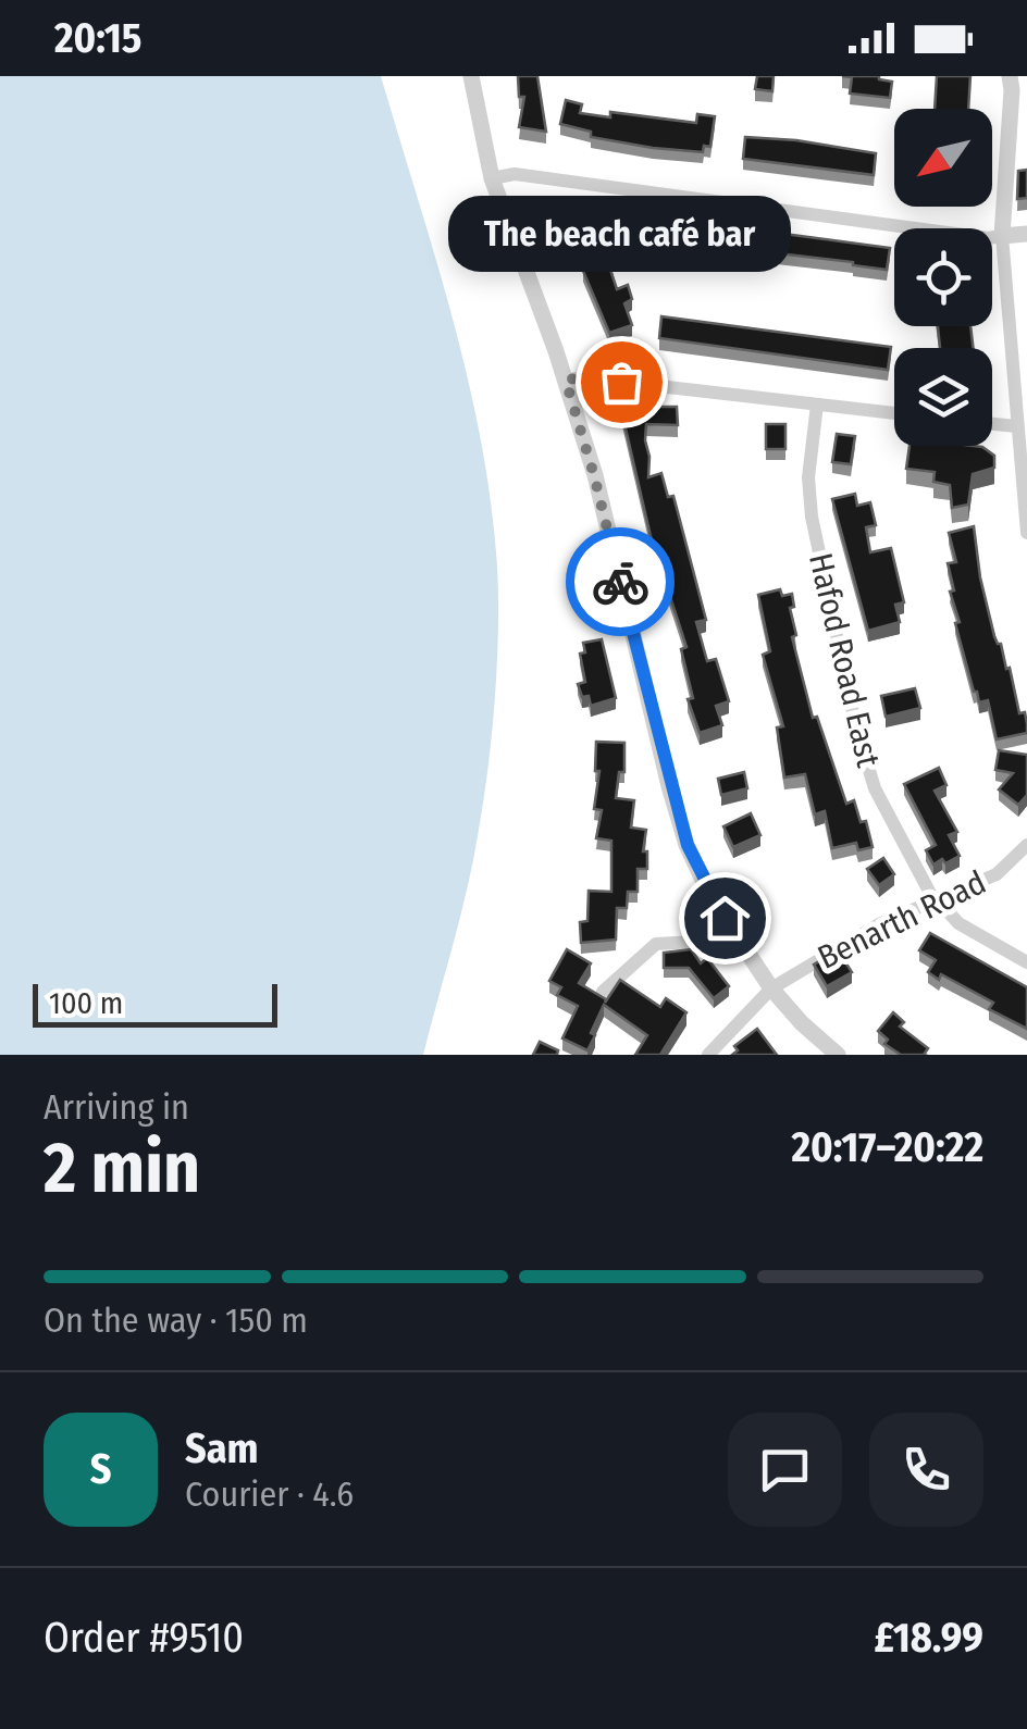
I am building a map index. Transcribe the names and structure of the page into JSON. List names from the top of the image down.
{
  "streets": {
    "street": ["Hafod Road East", "Benarth Road"]
  },
  "crossings": [
    ["Hafod Road East", "Benarth Road"]
  ],
  "places": ["The beach café bar"],
  "scale_bar": "100 m",
  "north": "bottom left",
  "page": {
    "status": "20:15",
    "bubble": "The beach café bar",
    "scale": "100 m",
    "heading": ["2 min", "Arriving in", "20:17–20:22"],
    "panel": [
      "Sam",
      "Courier · 4.6",
      "Order #9510",
      "£18.99"
    ],
    "bar": "On the way · 150 m",
    "round": "S"
  }
}
